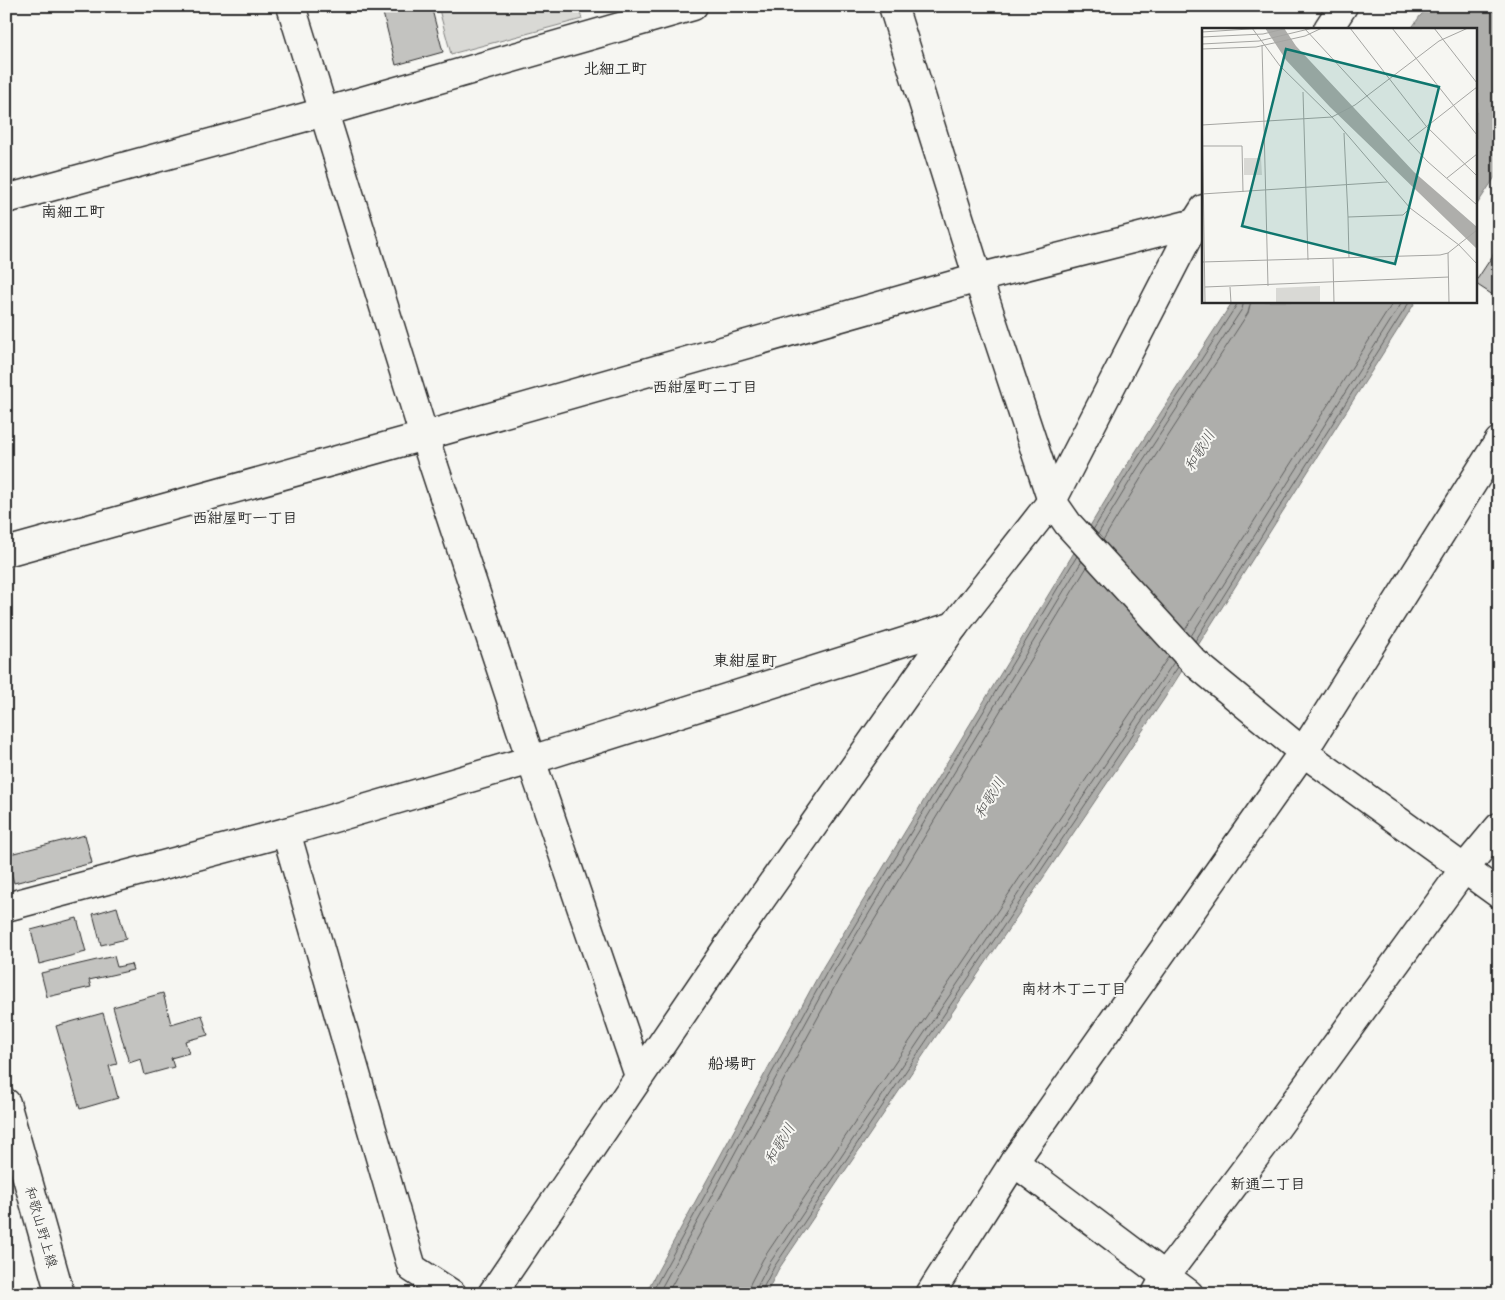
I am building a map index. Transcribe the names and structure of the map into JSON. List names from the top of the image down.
{
  "streets": {
    "street": ["和歌山野上線"]
  },
  "districts": [
    "北細工町",
    "南細工町",
    "西紺屋町二丁目",
    "西紺屋町一丁目",
    "東紺屋町",
    "南材木丁二丁目",
    "船場町",
    "新通二丁目"
  ],
  "water": ["和歌川"]
}
